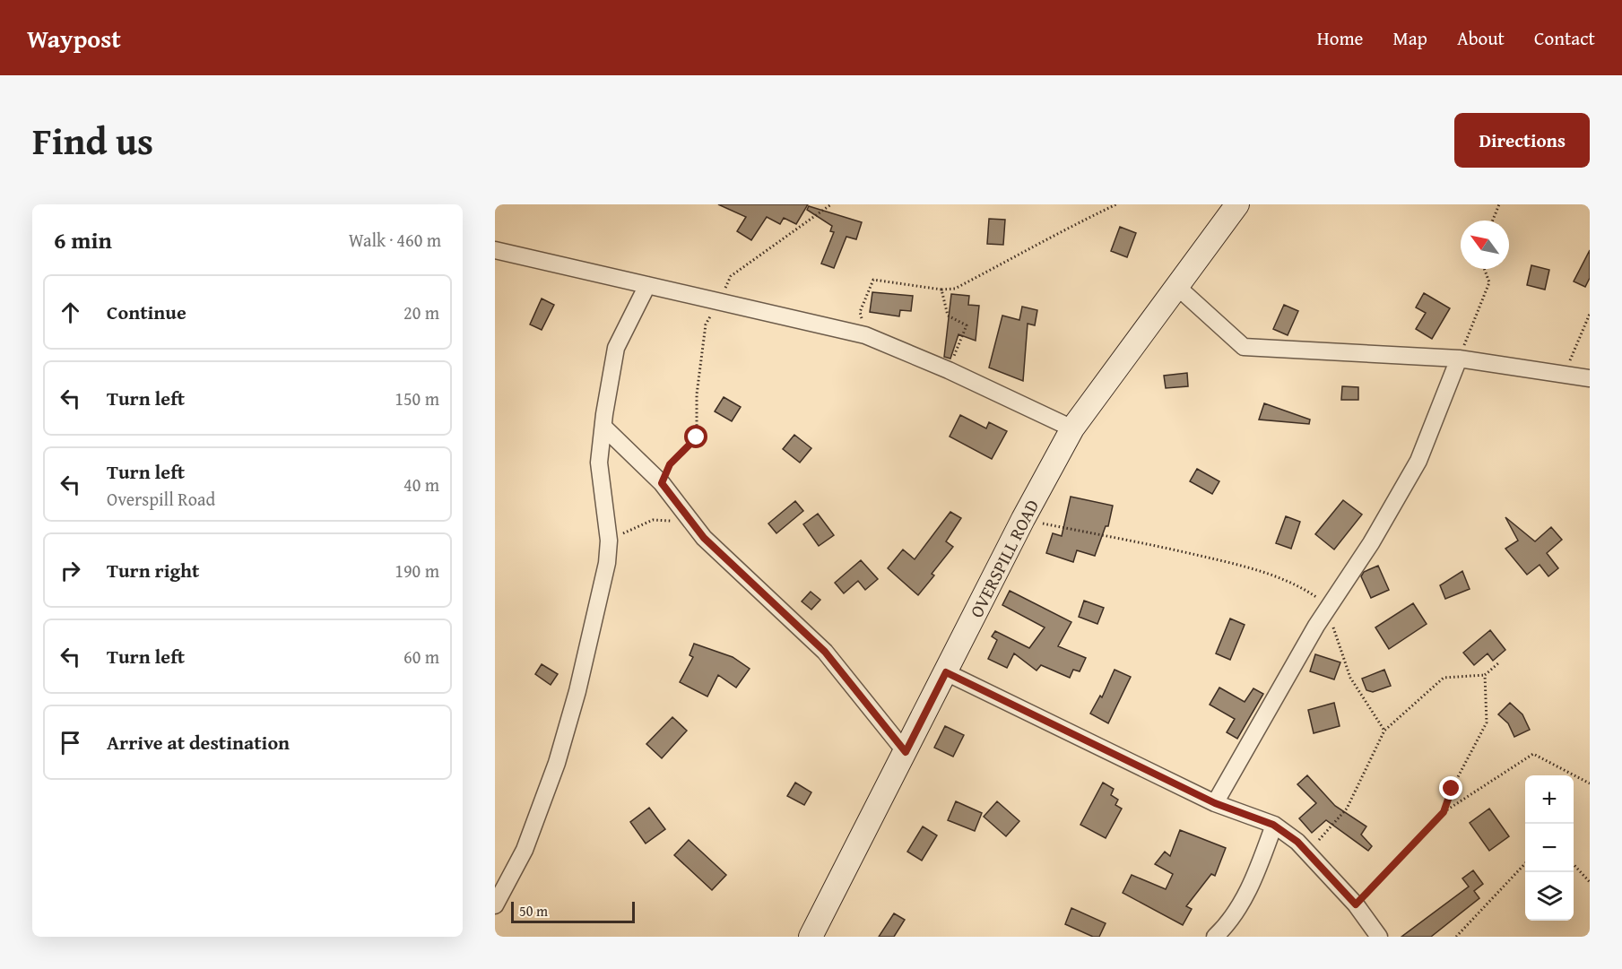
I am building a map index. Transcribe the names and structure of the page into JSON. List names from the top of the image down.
{
  "streets": {
    "street": ["OVERSPILL ROAD"]
  },
  "scale_bar": "50 m",
  "north": "top left",
  "page": {
    "header": "Waypost",
    "nav": [
      "Home",
      "Map",
      "About",
      "Contact"
    ],
    "title": "Find us",
    "buttons": "Directions",
    "heading": ["6 min", "Walk · 460 m"],
    "list": [
      ["Continue", "20 m"],
      ["Turn left", "150 m"],
      ["Turn left", "Overspill Road", "40 m"],
      ["Turn right", "190 m"],
      ["Turn left", "60 m"],
      "Arrive at destination"
    ],
    "map_buttons": ["+", "−"],
    "scale": "50 m"
  }
}
